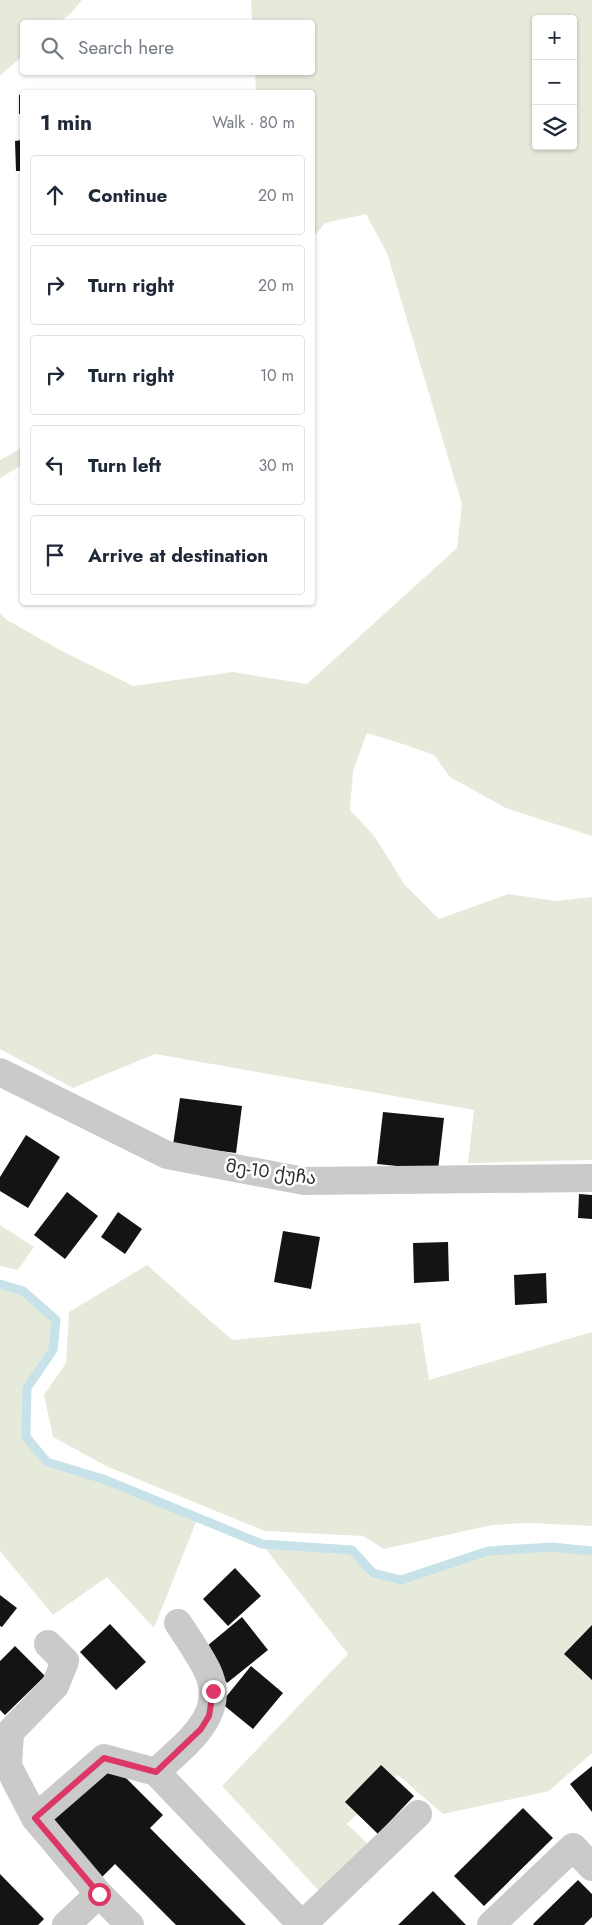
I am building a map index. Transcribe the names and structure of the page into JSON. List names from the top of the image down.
{
  "streets": {
    "street": ["მე-10 ქუჩა"]
  },
  "page": {
    "map_buttons": ["+", "−"],
    "search": "Search here",
    "heading": ["1 min", "Walk · 80 m"],
    "list": [
      ["Continue", "20 m"],
      ["Turn right", "20 m"],
      ["Turn right", "10 m"],
      ["Turn left", "30 m"],
      "Arrive at destination"
    ]
  }
}
